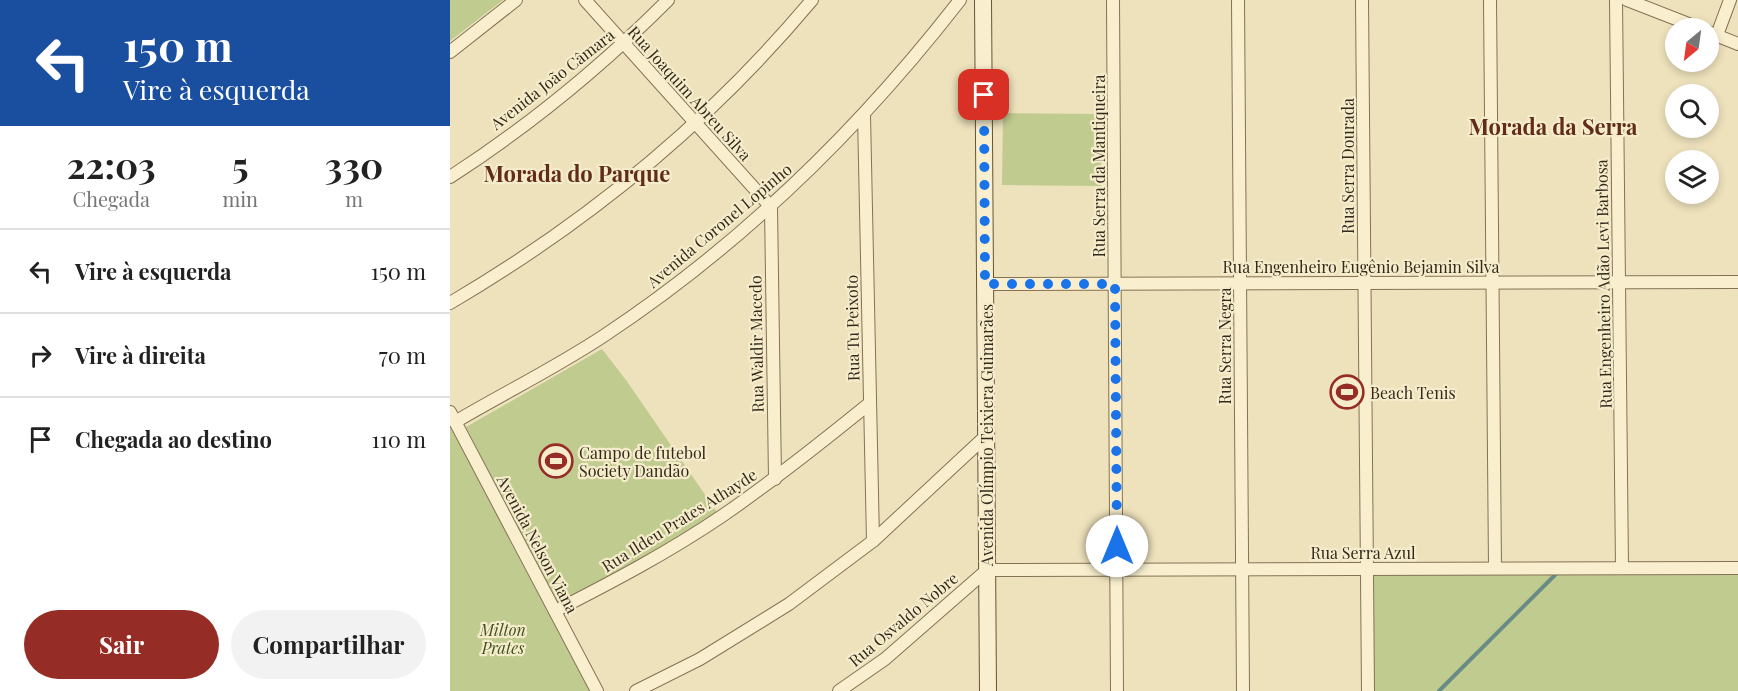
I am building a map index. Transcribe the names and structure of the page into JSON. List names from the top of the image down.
{
  "streets": {
    "street": [
      "Avenida João Câmara",
      "Rua Joaquim Abreu Silva",
      "Rua Serra da Mantiqueira",
      "Rua Serra Dourada",
      "Avenida Coronel Lopinho",
      "Rua Engenheiro Eugênio Bejamin Silva",
      "Rua Engenheiro Adão Levi Barbosa",
      "Rua Tu Peixoto",
      "Rua Waldir Macedo",
      "Rua Serra Negra",
      "Avenida Olímpio Teixiera Guimarães",
      "Rua Ildeu Prates Athayde",
      "Avenida Nelson Viana",
      "Rua Serra Azul",
      "Rua Osvaldo Nobre"
    ]
  },
  "crossings": [
    ["Avenida João Câmara", "Rua Joaquim Abreu Silva"],
    ["Rua Joaquim Abreu Silva", "Avenida Coronel Lopinho"],
    ["Rua Joaquim Abreu Silva", "Rua Waldir Macedo"],
    ["Rua Serra da Mantiqueira", "Rua Engenheiro Eugênio Bejamin Silva"],
    ["Rua Serra da Mantiqueira", "Rua Serra Azul"],
    ["Rua Serra Dourada", "Rua Engenheiro Eugênio Bejamin Silva"],
    ["Rua Serra Dourada", "Rua Serra Azul"],
    ["Avenida Coronel Lopinho", "Rua Tu Peixoto"],
    ["Avenida Coronel Lopinho", "Rua Waldir Macedo"],
    ["Avenida Coronel Lopinho", "Avenida Nelson Viana"],
    ["Rua Engenheiro Eugênio Bejamin Silva", "Rua Engenheiro Adão Levi Barbosa"],
    ["Rua Engenheiro Eugênio Bejamin Silva", "Rua Serra Negra"],
    ["Rua Engenheiro Eugênio Bejamin Silva", "Avenida Olímpio Teixiera Guimarães"],
    ["Rua Engenheiro Adão Levi Barbosa", "Rua Serra Azul"],
    ["Rua Tu Peixoto", "Rua Ildeu Prates Athayde"],
    ["Rua Waldir Macedo", "Rua Ildeu Prates Athayde"],
    ["Rua Serra Negra", "Rua Serra Azul"],
    ["Avenida Olímpio Teixiera Guimarães", "Rua Serra Azul"],
    ["Avenida Olímpio Teixiera Guimarães", "Rua Osvaldo Nobre"],
    ["Rua Ildeu Prates Athayde", "Avenida Nelson Viana"],
    ["Rua Serra Azul", "Rua Osvaldo Nobre"]
  ],
  "districts": ["Morada da Serra", "Morada do Parque"],
  "parks": ["Milton Prates"],
  "places": {
    "sports": ["Beach Tenis", "Campo de futebol Society Dandão"]
  },
  "north": "bottom left",
  "page": {
    "turn": ["150 m", "Vire à esquerda"],
    "eta": [
      "22:03",
      "Chegada",
      "5",
      "min",
      "330",
      "m"
    ],
    "list": [
      {
        "name": "Vire à esquerda",
        "value": "150 m"
      },
      {
        "name": "Vire à direita",
        "value": "70 m"
      },
      {
        "name": "Chegada ao destino",
        "value": "110 m"
      }
    ],
    "buttons": ["Sair", "Compartilhar"]
  }
}
